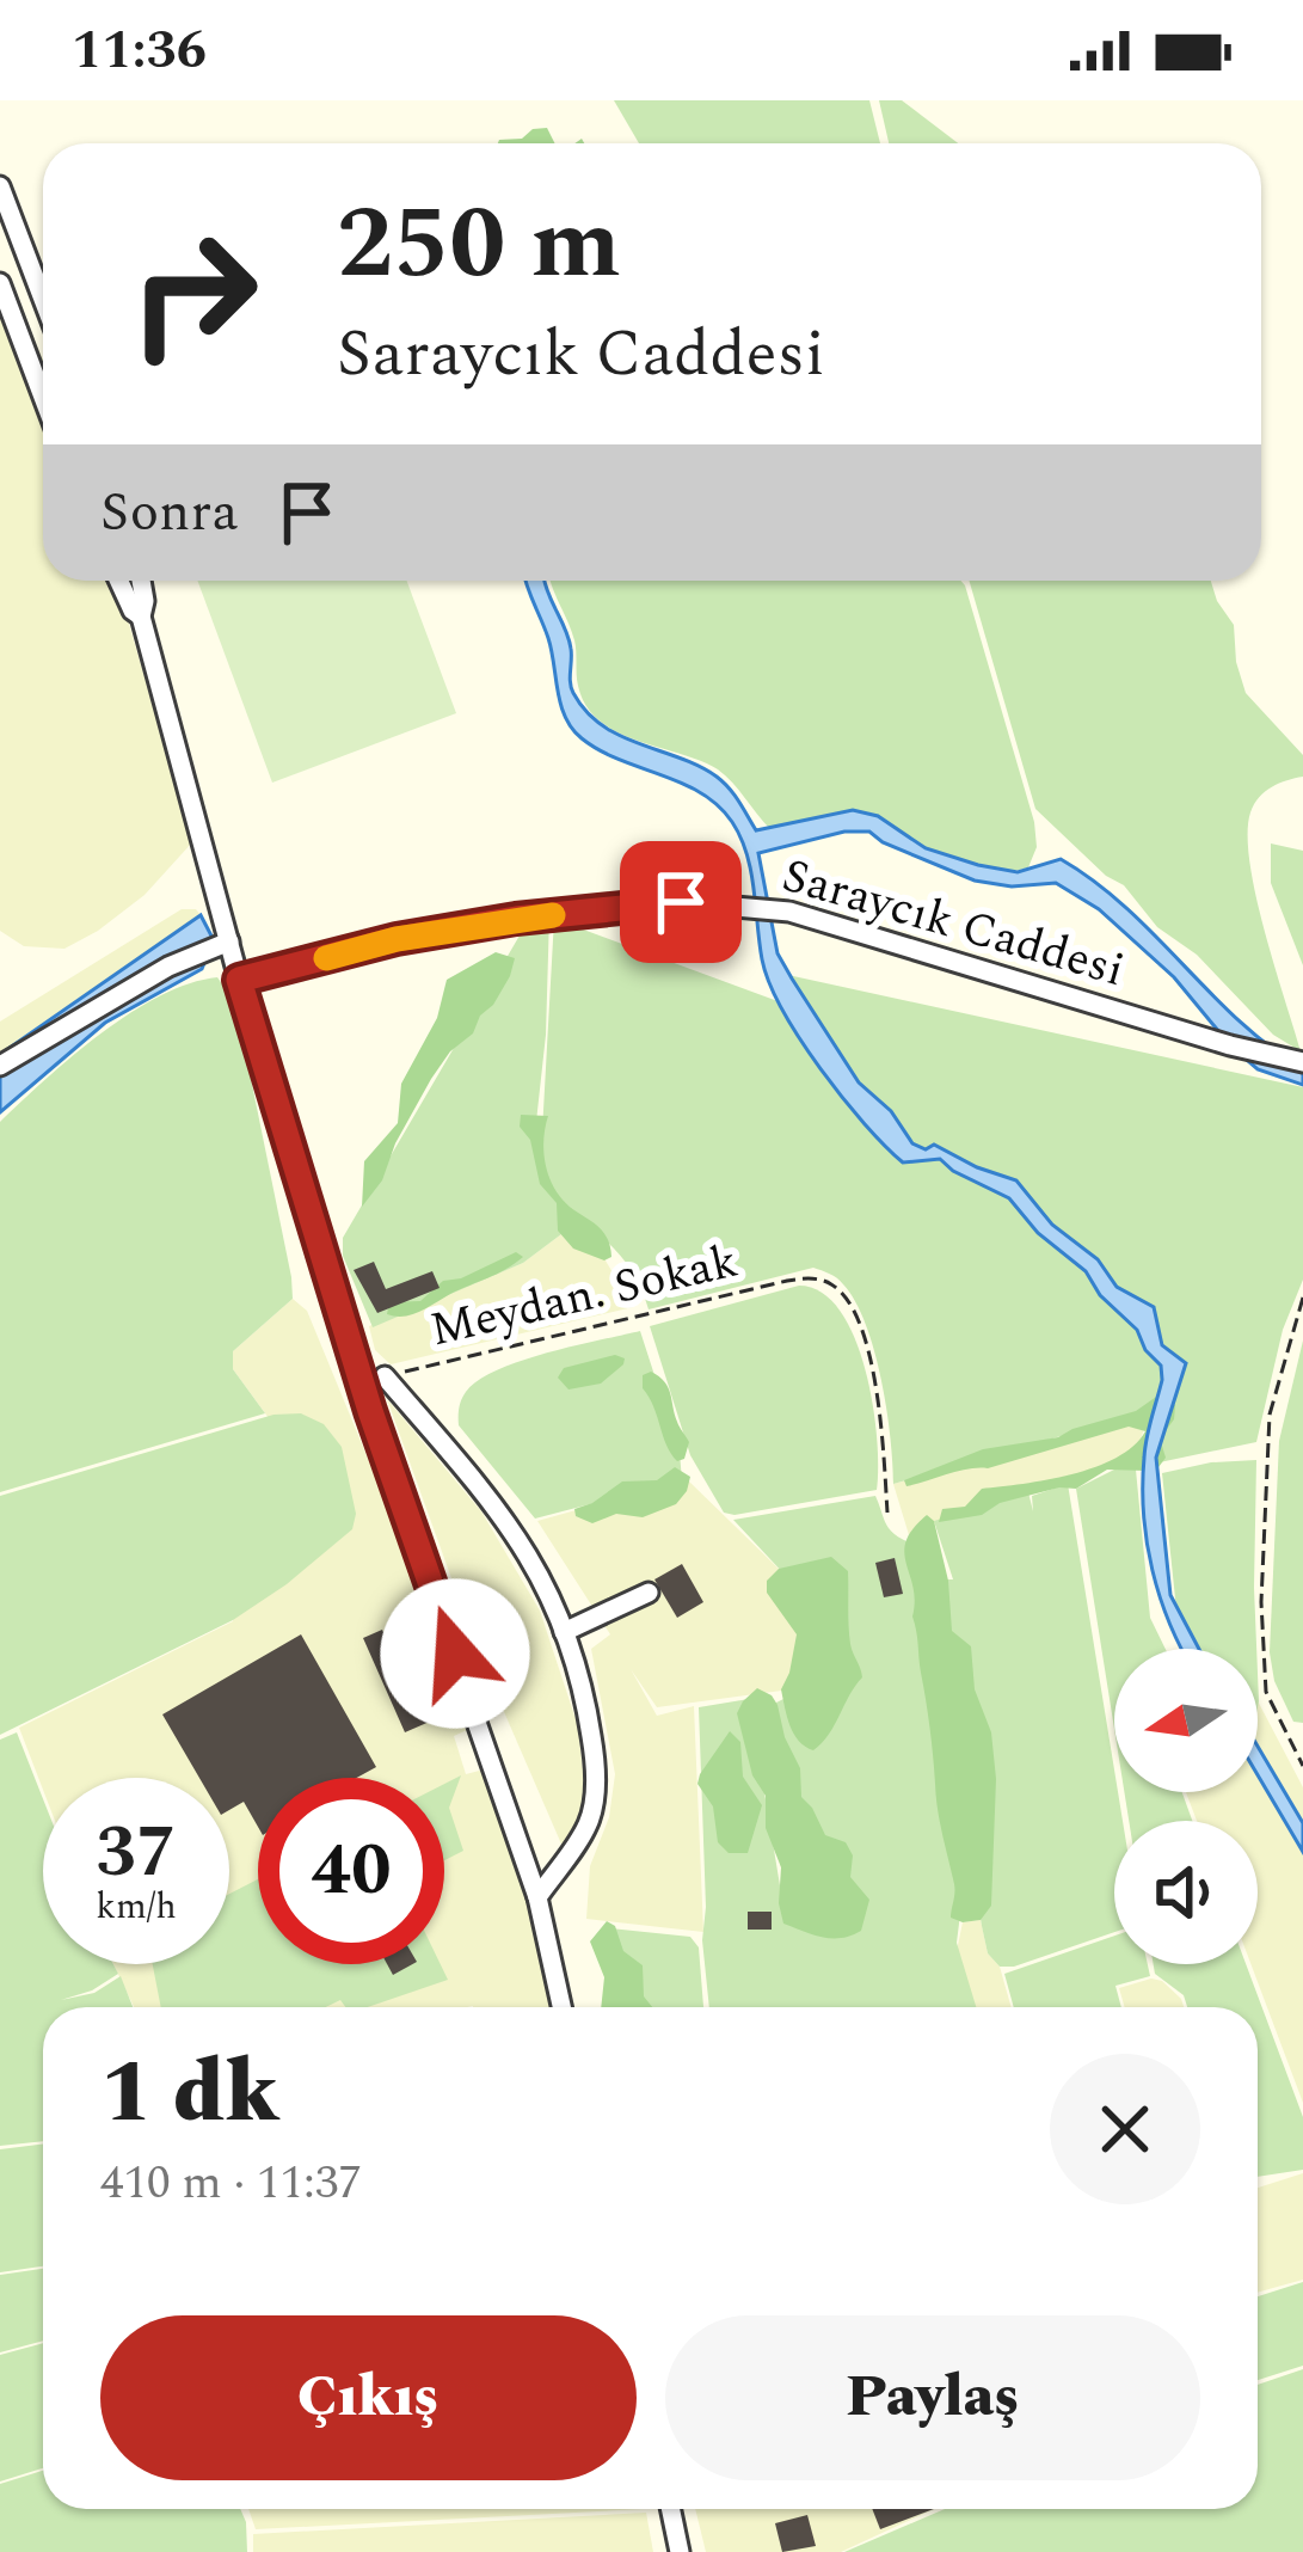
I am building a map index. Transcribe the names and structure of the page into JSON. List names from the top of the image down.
{
  "streets": {
    "street": ["Saraycık Caddesi"],
    "path": ["Meydan. Sokak"]
  },
  "north": "left",
  "page": {
    "status": "11:36",
    "turn": ["250 m", "Saraycık Caddesi"],
    "then": "Sonra",
    "speed": "37 km/h",
    "limit": "40",
    "heading": ["1 dk", "410 m · 11:37"],
    "buttons": ["Çıkış", "Paylaş"]
  }
}
